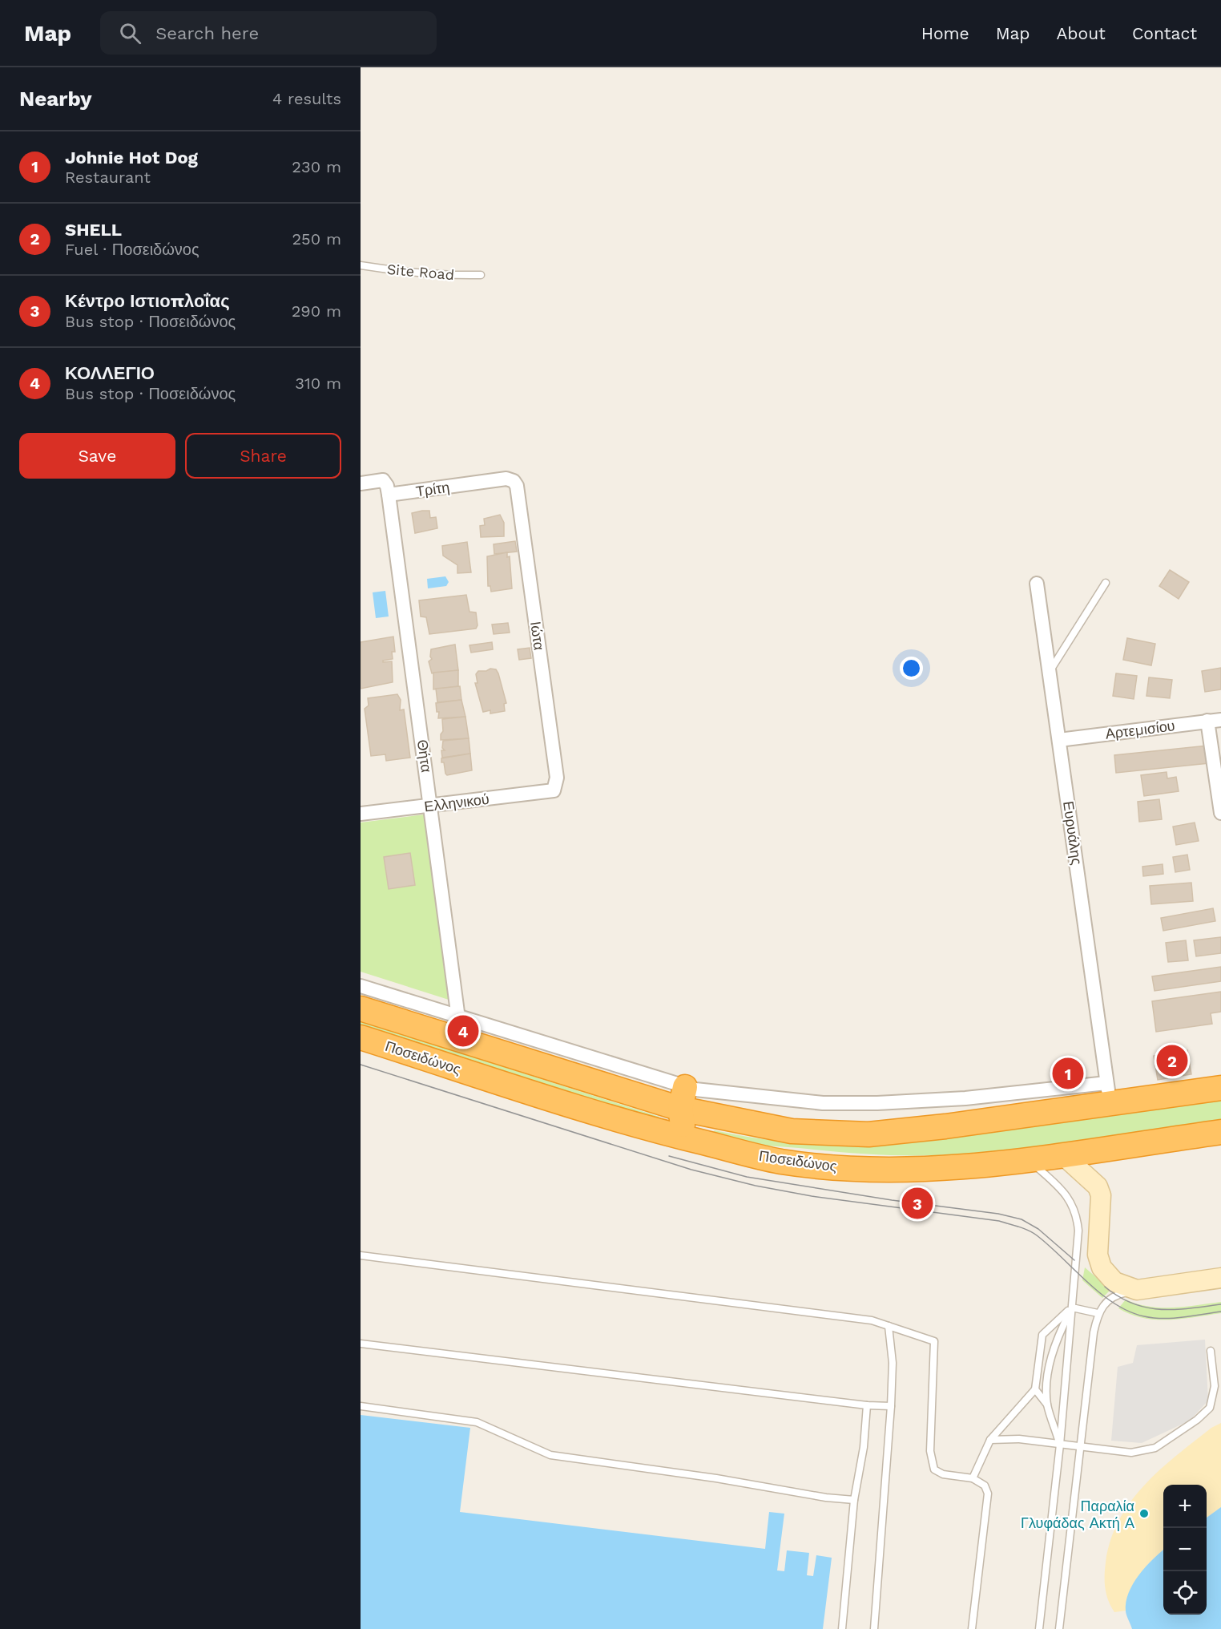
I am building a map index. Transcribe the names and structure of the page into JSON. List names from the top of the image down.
{
  "streets": {
    "highway": ["Ποσειδώνος"],
    "street": [
      "Τρίτη",
      "Ιώτα",
      "Αρτεμισίου",
      "Θήτα",
      "Ελληνικού",
      "Ευρυάλης"
    ],
    "lane": ["Site Road"]
  },
  "crossings": [
    ["Τρίτη", "Ιώτα"],
    ["Τρίτη", "Θήτα"],
    ["Ιώτα", "Ελληνικού"],
    ["Αρτεμισίου", "Ευρυάλης"],
    ["Θήτα", "Ελληνικού"],
    ["Ευρυάλης", "Ποσειδώνος"]
  ],
  "places": ["Παραλία Γλυφάδας Ακτή Α"],
  "page": {
    "header": "Map",
    "search": "Search here",
    "nav": [
      "Home",
      "Map",
      "About",
      "Contact"
    ],
    "heading": ["Nearby", "4 results"],
    "list": [
      {
        "mark": "1",
        "name": "Johnie Hot Dog",
        "note": "Restaurant",
        "value": "230 m"
      },
      {
        "mark": "2",
        "name": "SHELL",
        "note": "Fuel · Ποσειδώνος",
        "value": "250 m"
      },
      {
        "mark": "3",
        "name": "Κέντρο Ιστιοπλοΐας",
        "note": "Bus stop · Ποσειδώνος",
        "value": "290 m"
      },
      {
        "mark": "4",
        "name": "ΚΟΛΛΕΓΙΟ",
        "note": "Bus stop · Ποσειδώνος",
        "value": "310 m"
      }
    ],
    "buttons": ["Save", "Share"],
    "pins": [
      "4",
      "2",
      "1",
      "3"
    ],
    "map_buttons": ["+", "−"]
  }
}
